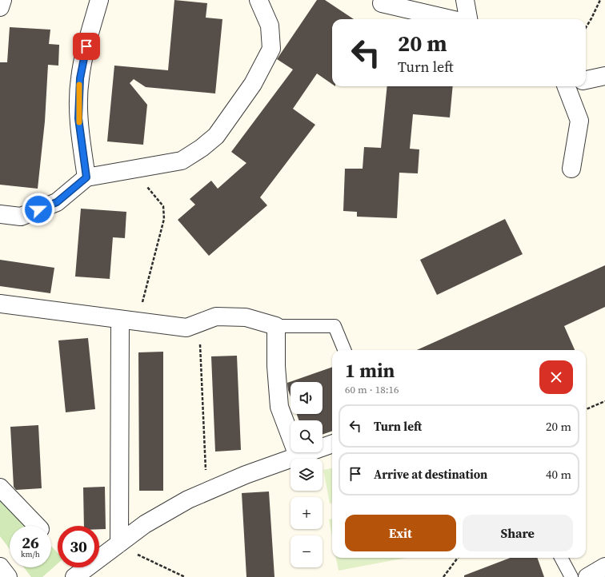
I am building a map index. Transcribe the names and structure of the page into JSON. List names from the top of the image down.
{
  "page": {
    "turn": ["20 m", "Turn left"],
    "heading": ["1 min", "60 m · 18:16"],
    "map_buttons": ["+", "−"],
    "list": [
      {
        "name": "Turn left",
        "value": "20 m"
      },
      {
        "name": "Arrive at destination",
        "value": "40 m"
      }
    ],
    "buttons": ["Exit", "Share"],
    "speed": "26 km/h",
    "limit": "30"
  }
}
